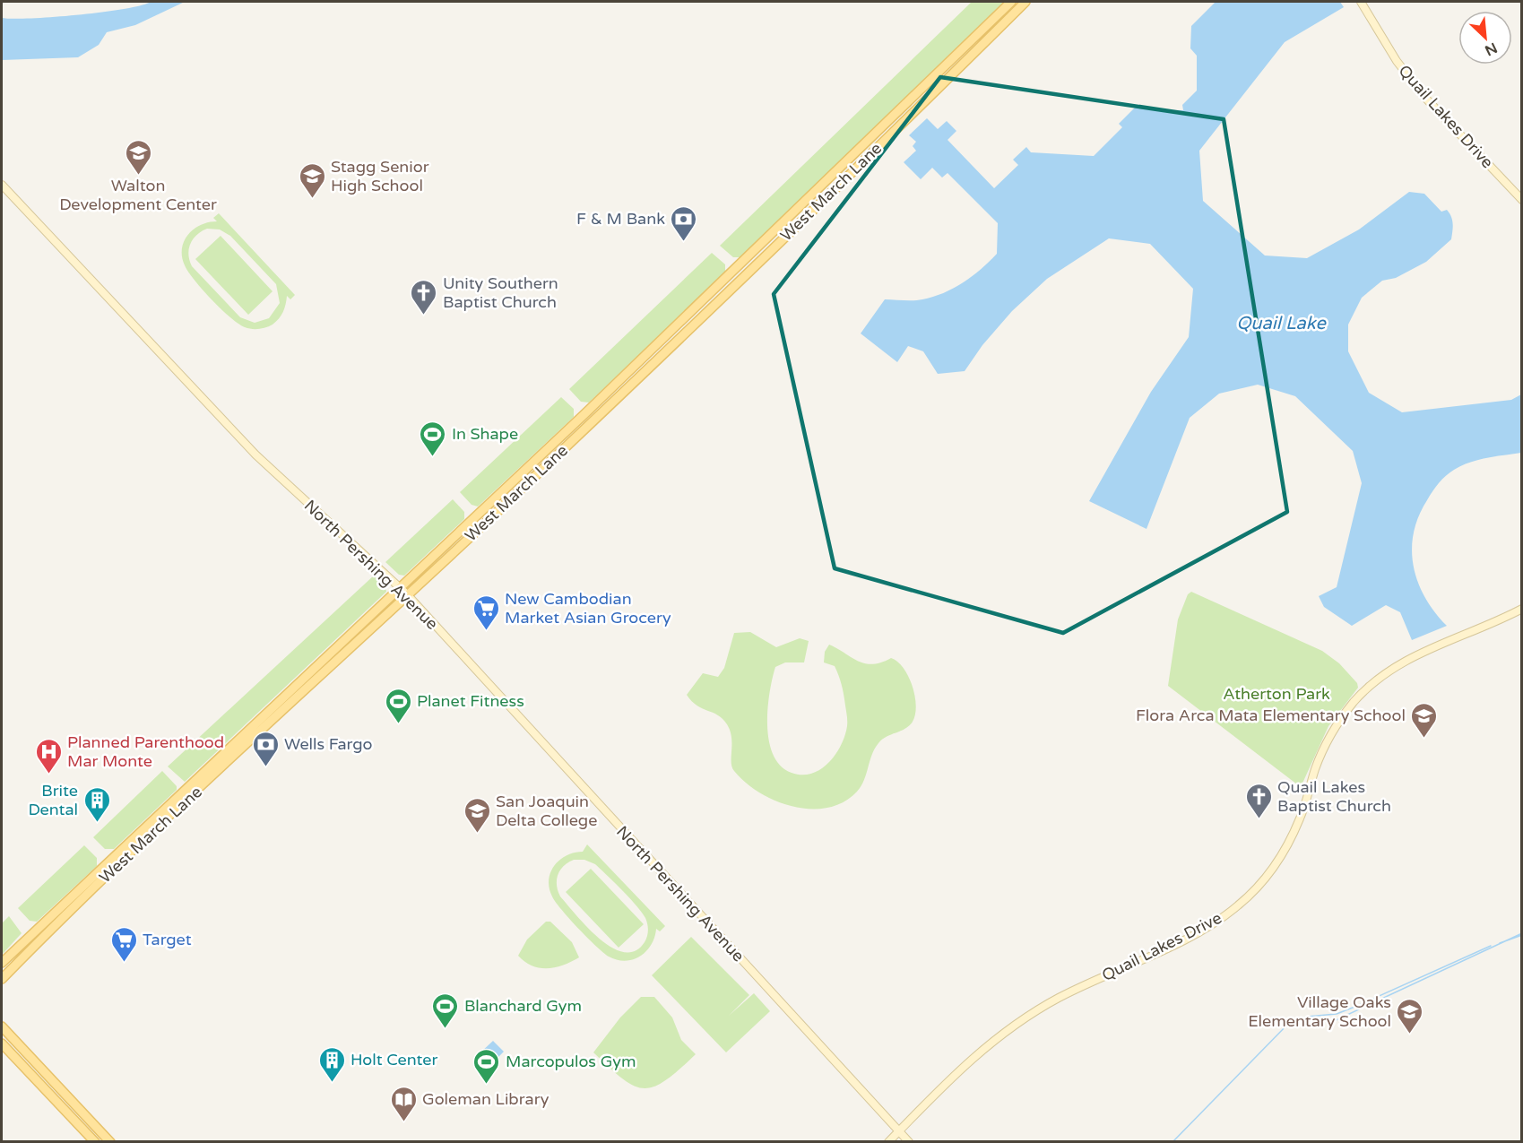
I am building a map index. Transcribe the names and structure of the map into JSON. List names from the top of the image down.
{
  "streets": {
    "main road": ["Quail Lakes Drive", "West March Lane", "North Pershing Avenue"]
  },
  "crossings": [
    ["Quail Lakes Drive", "North Pershing Avenue"],
    ["West March Lane", "North Pershing Avenue"]
  ],
  "water": ["Quail Lake"],
  "parks": ["Atherton Park"],
  "places": {
    "school or university": [
      "Walton Development Center",
      "Stagg Senior High School",
      "Flora Arca Mata Elementary School",
      "San Joaquin Delta College",
      "Village Oaks Elementary School"
    ],
    "bank": ["F & M Bank", "Wells Fargo"],
    "church": ["Unity Southern Baptist Church", "Quail Lakes Baptist Church"],
    "sports": [
      "In Shape",
      "Planet Fitness",
      "Blanchard Gym",
      "Marcopulos Gym"
    ],
    "supermarket": ["New Cambodian Market Asian Grocery", "Target"],
    "hospital": ["Planned Parenthood Mar Monte"],
    "building": ["Brite Dental", "Holt Center"],
    "library": ["Goleman Library"]
  },
  "north": "bottom right"
}
